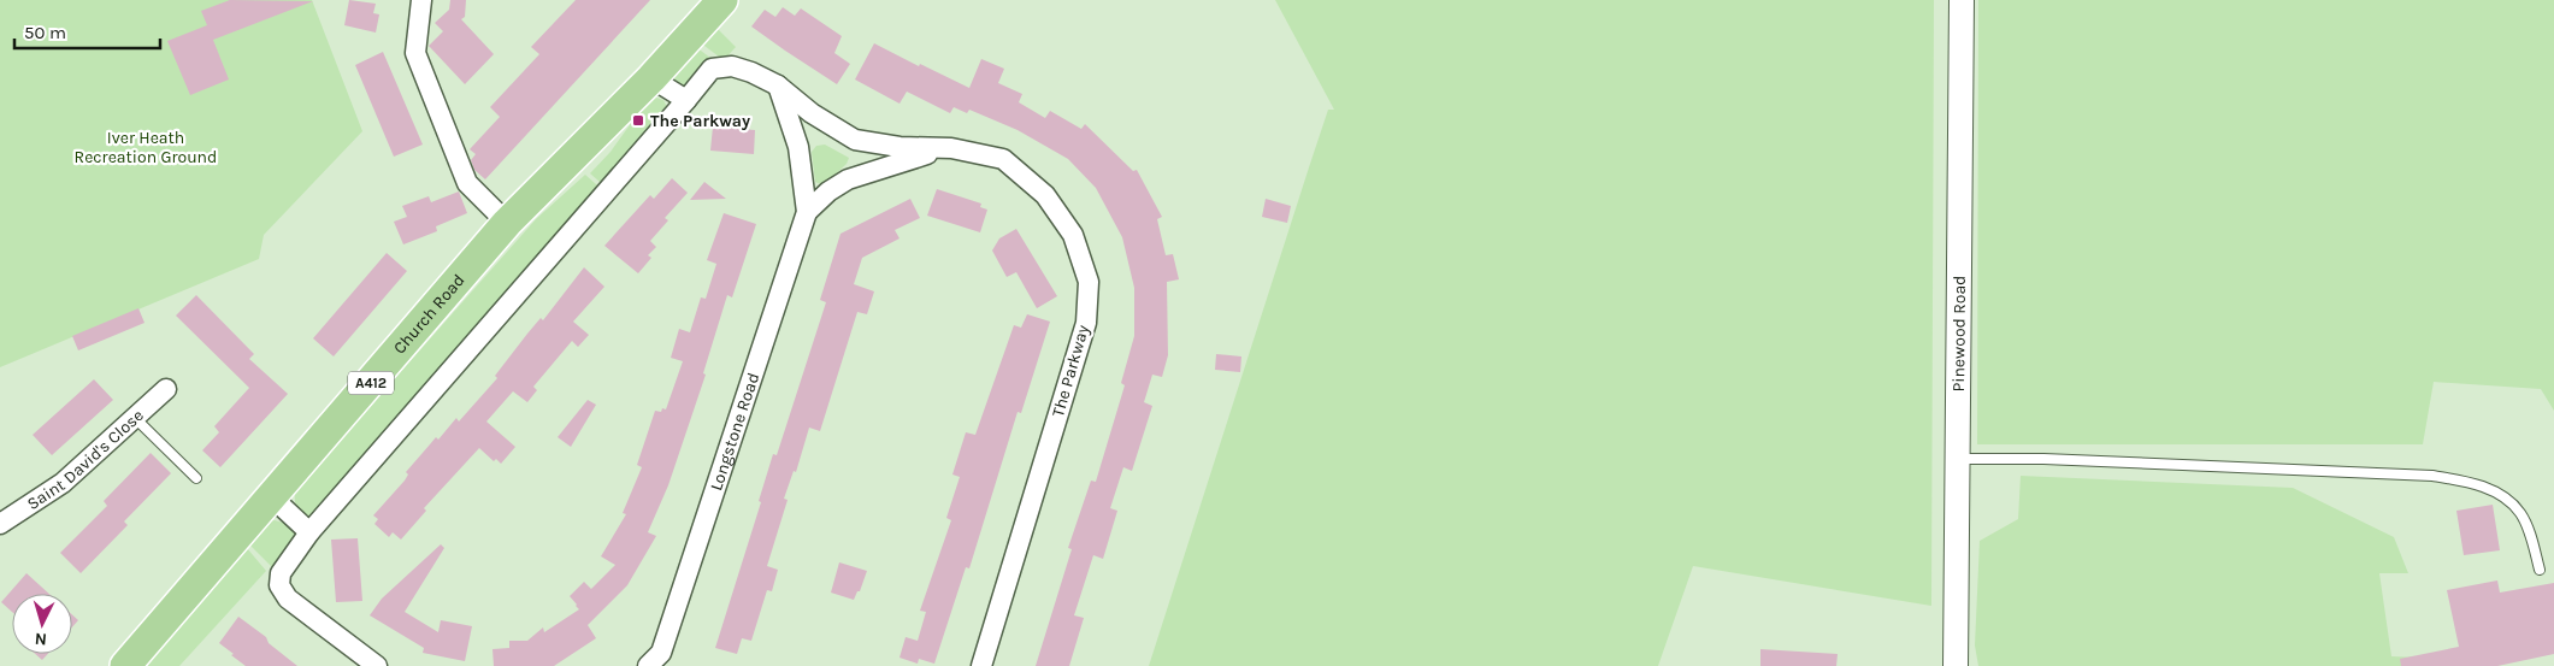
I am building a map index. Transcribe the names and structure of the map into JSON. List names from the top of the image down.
{
  "streets": {
    "main road": ["Church Road", "A412"],
    "street": [
      "Pinewood Road",
      "The Parkway",
      "Longstone Road",
      "Saint David's Close"
    ]
  },
  "parks": ["Iver Heath Recreation Ground"],
  "places": {
    "transit": ["The Parkway"]
  },
  "scale_bar": "50 m",
  "north": "bottom"
}
